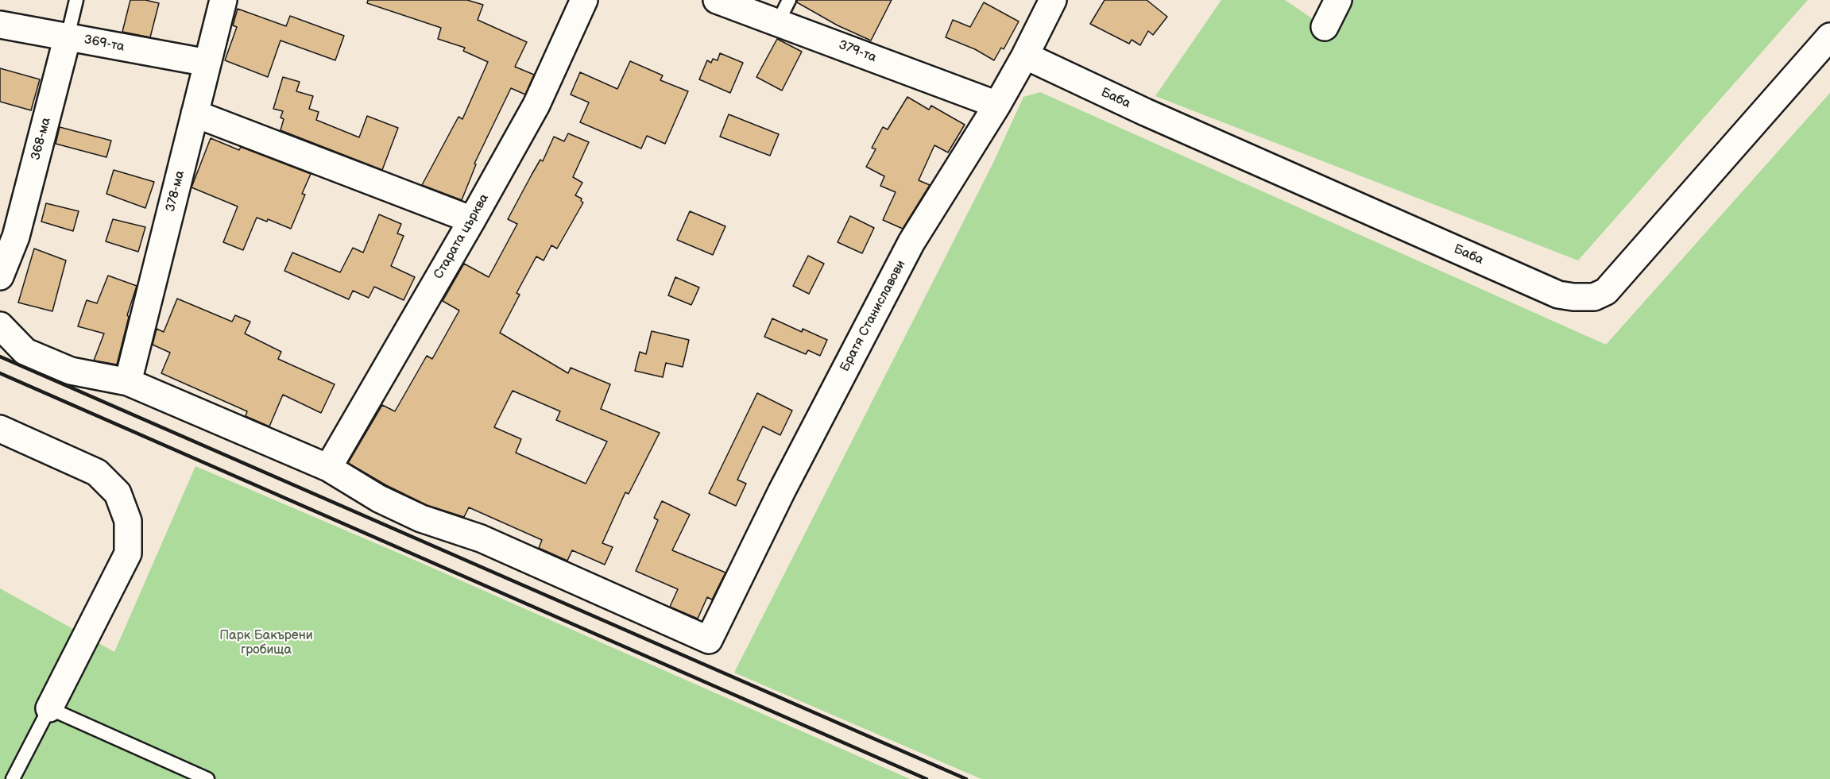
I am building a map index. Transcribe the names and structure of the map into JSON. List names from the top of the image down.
{
  "streets": {
    "street": [
      "369-та",
      "379-та",
      "Баба",
      "368-ма",
      "378-ма",
      "Старата църква",
      "Братя Станиславови"
    ]
  },
  "crossings": [
    ["369-та", "368-ма"],
    ["369-та", "378-ма"],
    ["379-та", "Братя Станиславови"],
    ["Баба", "Братя Станиславови"],
    ["Старата църква", "Братя Станиславови"]
  ],
  "parks": ["Парк Бакърени гробища"]
}
